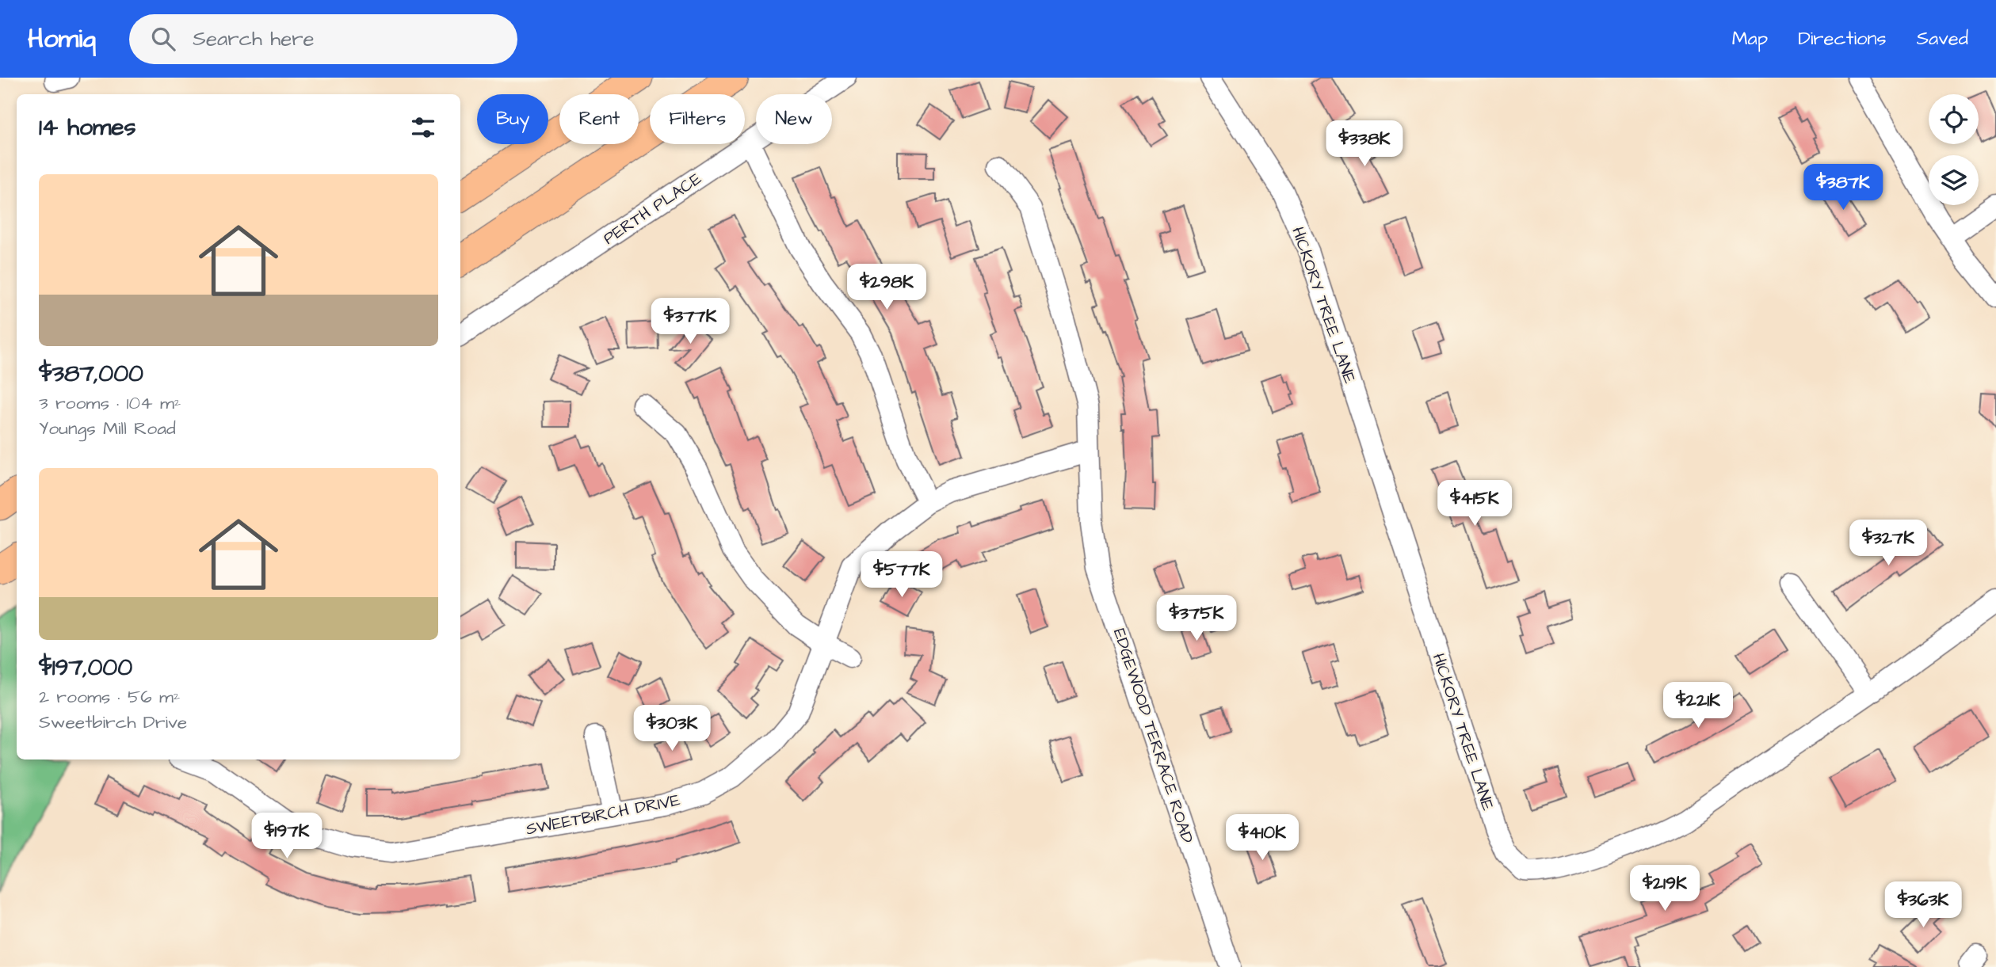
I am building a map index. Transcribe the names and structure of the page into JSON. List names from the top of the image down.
{
  "streets": {
    "street": [
      "PERTH PLACE",
      "HICKORY TREE LANE",
      "EDGEWOOD TERRACE ROAD",
      "SWEETBIRCH DRIVE"
    ]
  },
  "crossings": [
    ["EDGEWOOD TERRACE ROAD", "SWEETBIRCH DRIVE"]
  ],
  "page": {
    "header": "Homiq",
    "search": "Search here",
    "nav": ["Map", "Directions", "Saved"],
    "chip": [
      "Buy",
      "Rent",
      "Filters",
      "New"
    ],
    "heading": "14 homes",
    "price": [
      "$338K",
      "$387K",
      "$298K",
      "$377K",
      "$415K",
      "$327K",
      "$577K",
      "$375K",
      "$221K",
      "$303K",
      "$197K",
      "$410K",
      "$219K",
      "$363K"
    ],
    "list": [
      {
        "name": "$387,000",
        "note": "3 rooms · 104 m² · Youngs Mill Road"
      },
      {
        "name": "$197,000",
        "note": "2 rooms · 56 m² · Sweetbirch Drive"
      }
    ]
  }
}
